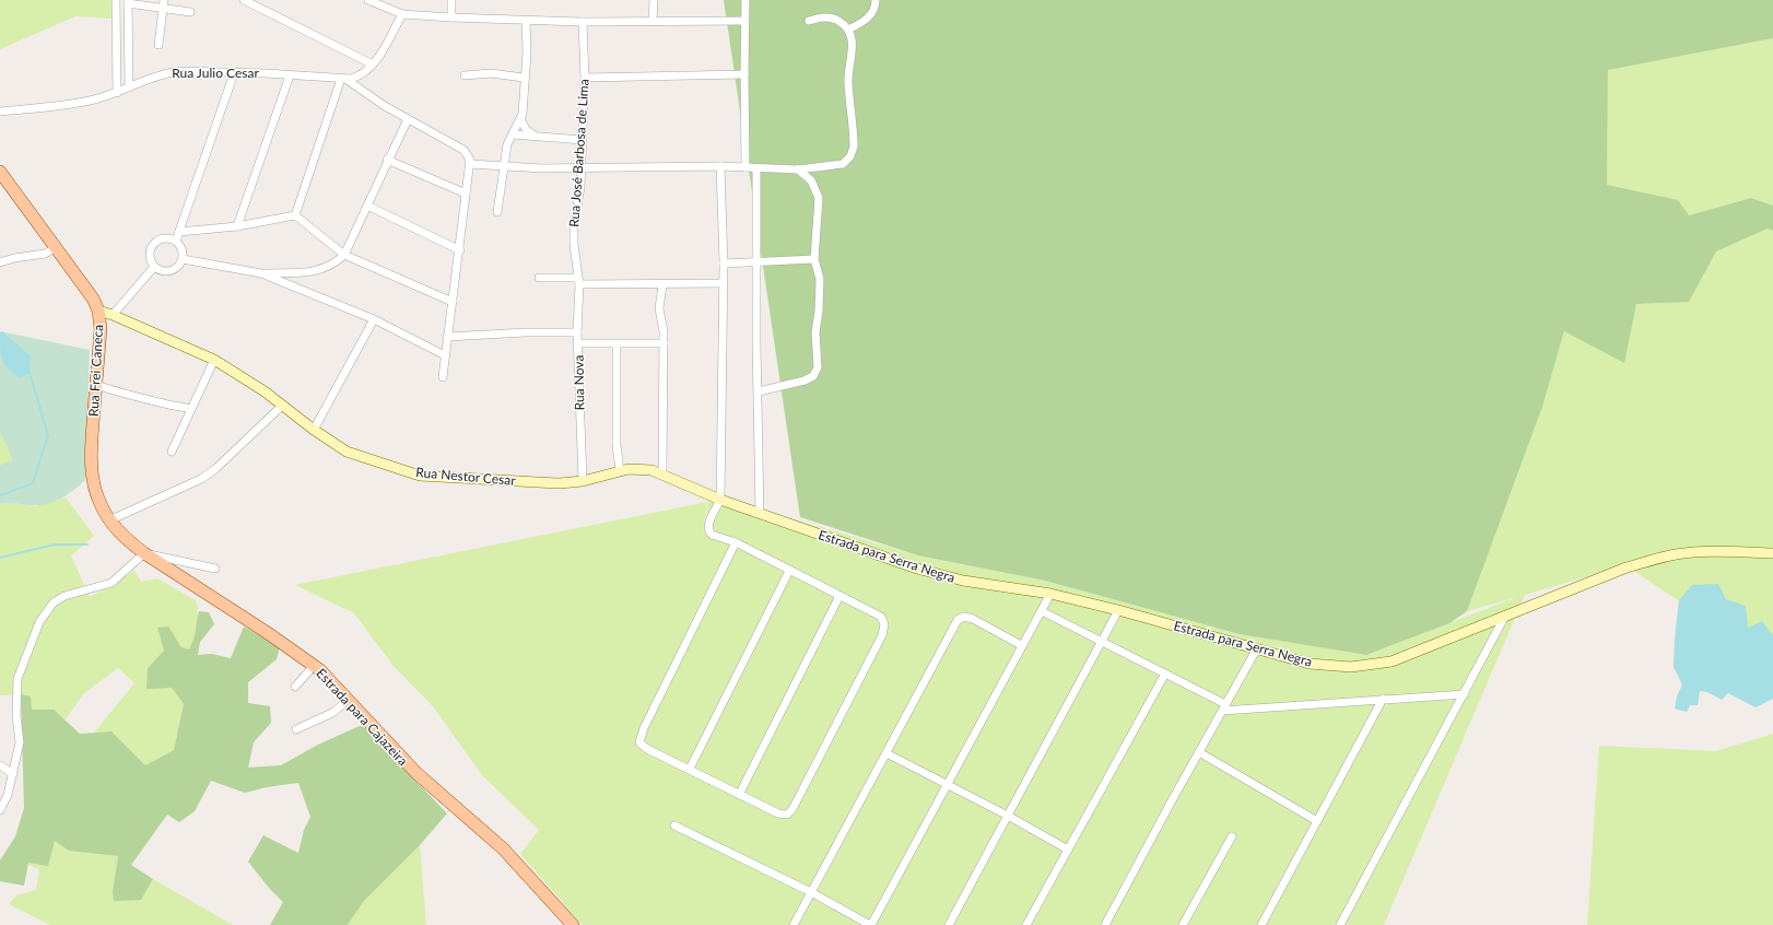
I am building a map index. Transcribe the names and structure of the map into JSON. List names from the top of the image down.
{
  "streets": {
    "main road": ["Rua Frei Caneca", "Estrada para Cajazeira"],
    "street": [
      "Rua Julio Cesar",
      "Rua José Barbosa de Lima",
      "Rua Nova",
      "Rua Nestor Cesar",
      "Estrada para Serra Negra"
    ]
  },
  "crossings": [
    ["Rua José Barbosa de Lima", "Rua Nova"],
    ["Rua Frei Caneca", "Rua Nestor Cesar"],
    ["Rua Frei Caneca", "Estrada para Cajazeira"],
    ["Rua Nova", "Rua Nestor Cesar"],
    ["Rua Nestor Cesar", "Estrada para Serra Negra"]
  ]
}
